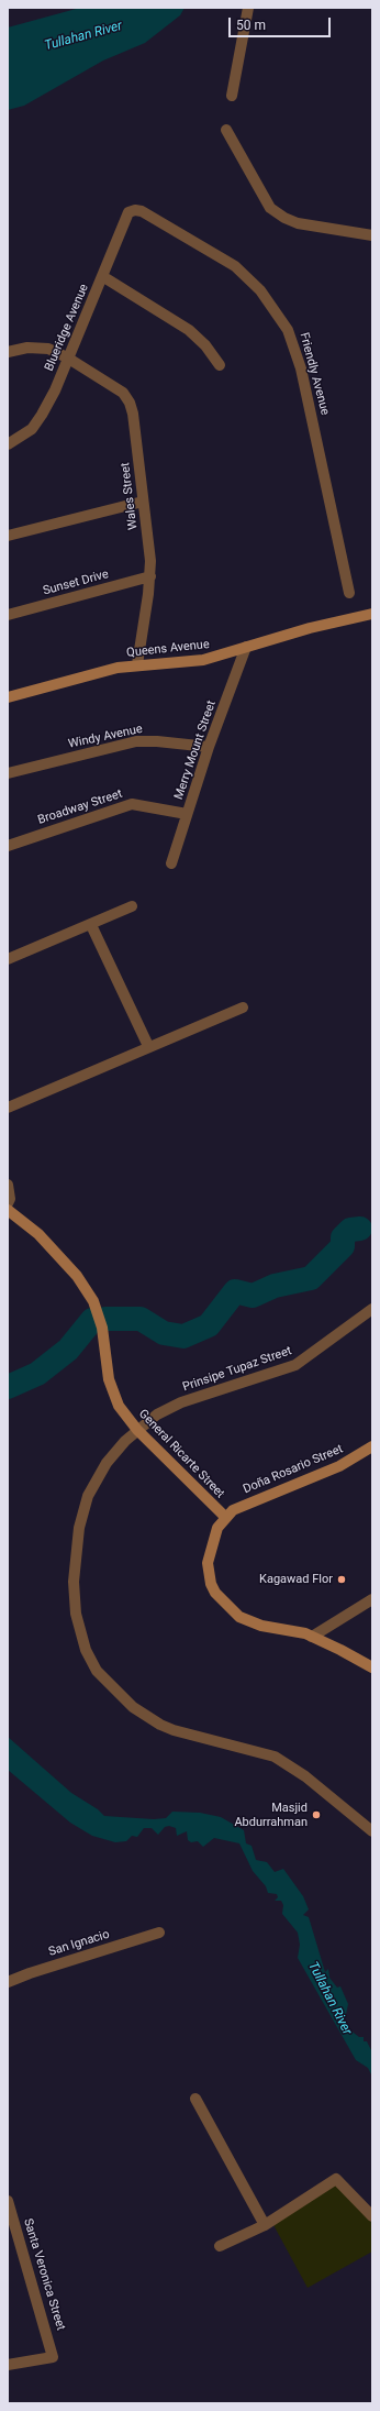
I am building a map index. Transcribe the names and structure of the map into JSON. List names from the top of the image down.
{
  "streets": {
    "street": [
      "Blueridge Avenue",
      "Friendly Avenue",
      "Wales Street",
      "Sunset Drive",
      "Queens Avenue",
      "Windy Avenue",
      "Merry Mount Street",
      "Broadway Street",
      "Prinsipe Tupaz Street",
      "General Ricarte Street",
      "Doña Rosario Street",
      "San Ignacio",
      "Santa Veronica Street"
    ]
  },
  "crossings": [
    ["Blueridge Avenue", "Friendly Avenue"],
    ["Blueridge Avenue", "Wales Street"],
    ["Wales Street", "Sunset Drive"],
    ["Wales Street", "Queens Avenue"],
    ["Queens Avenue", "Merry Mount Street"],
    ["Windy Avenue", "Merry Mount Street"],
    ["Merry Mount Street", "Broadway Street"],
    ["Prinsipe Tupaz Street", "General Ricarte Street"],
    ["General Ricarte Street", "Doña Rosario Street"]
  ],
  "water": ["Tullahan River"],
  "places": ["Kagawad Flor", "Masjid Abdurrahman"],
  "scale_bar": "50 m"
}
